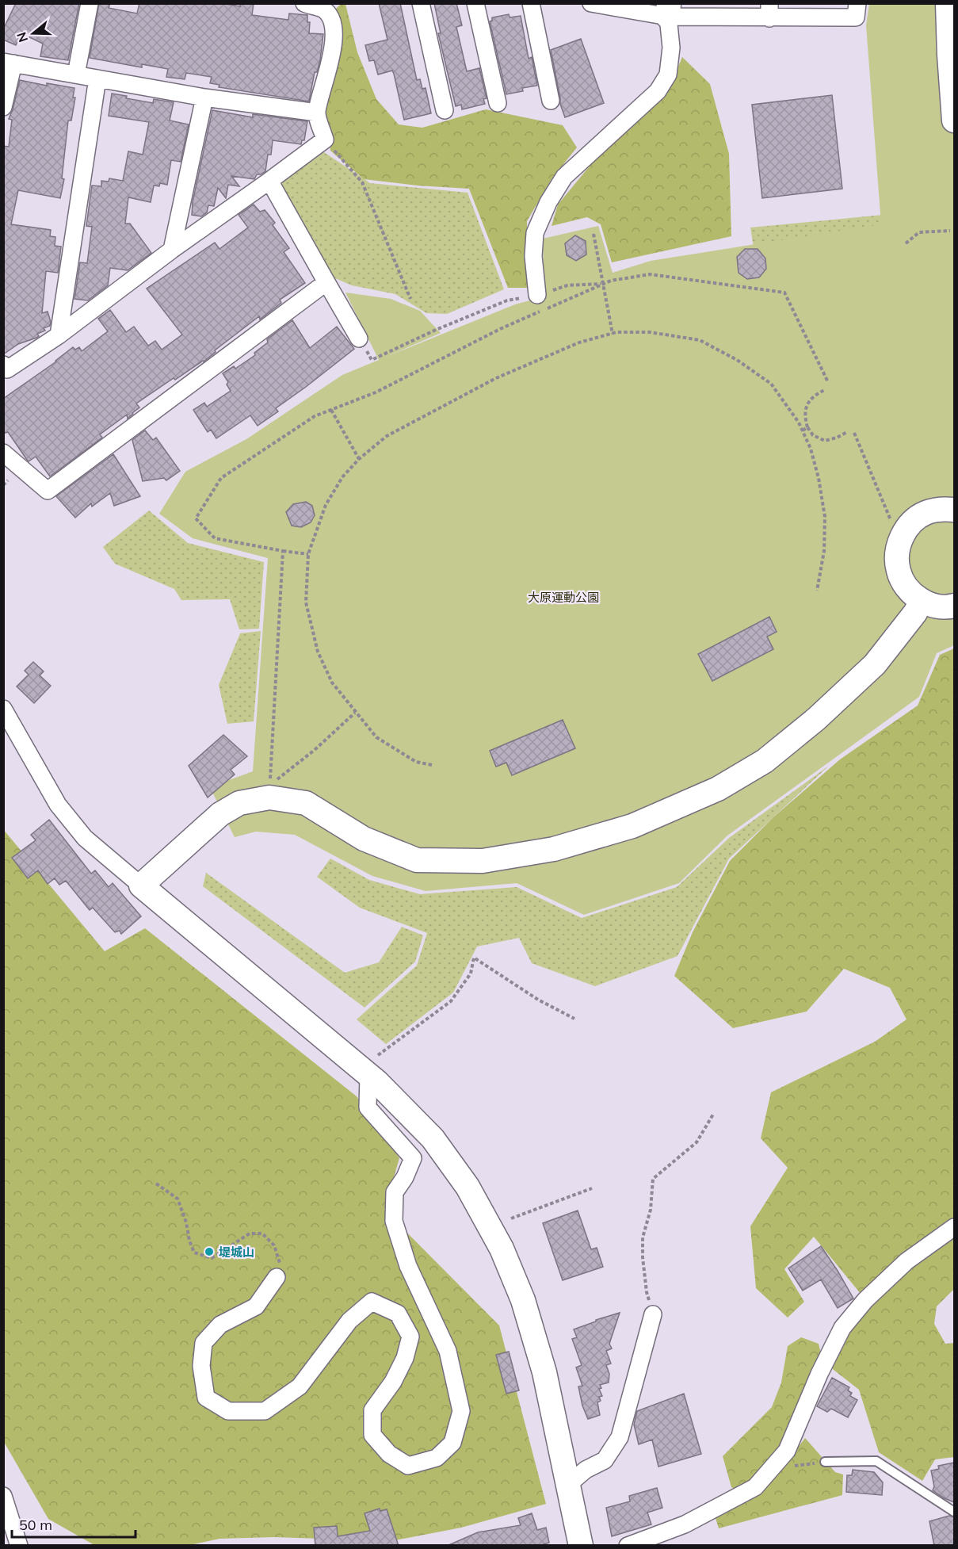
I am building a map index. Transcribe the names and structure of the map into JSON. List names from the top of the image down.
{
  "parks": ["大原運動公園"],
  "places": ["堤城山"],
  "scale_bar": "50 m",
  "north": "left"
}
